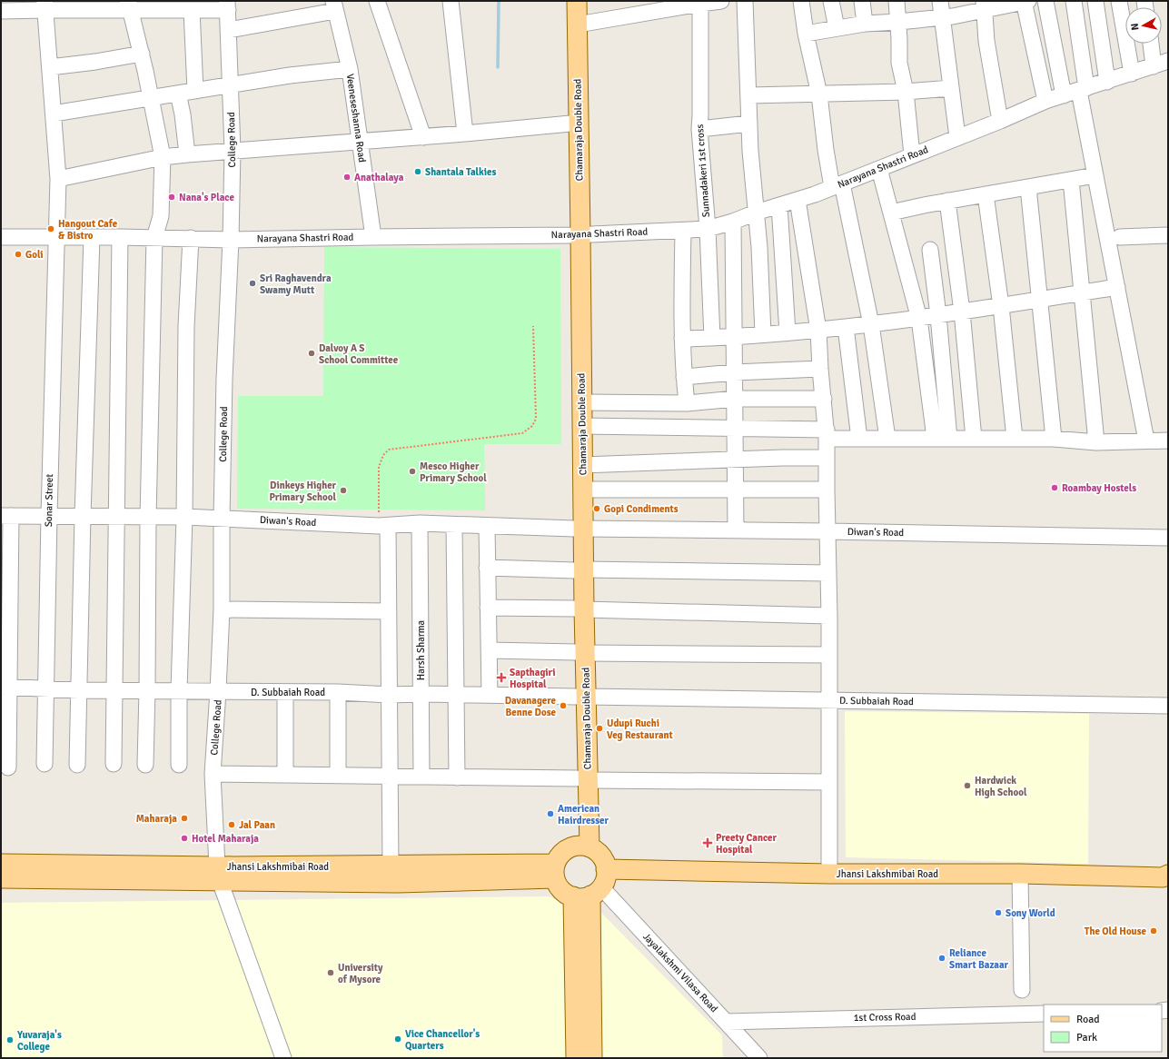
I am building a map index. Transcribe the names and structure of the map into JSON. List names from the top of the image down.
{
  "streets": {
    "main road": ["Chamaraja Double Road", "Jhansi Lakshmibai Road"],
    "street": [
      "Veeneseshanna Road",
      "College Road",
      "Narayana Shastri Road",
      "Sunnadakeri 1st cross",
      "Sonar Street",
      "Diwan's Road",
      "Harsh Sharma",
      "D. Subbaiah Road",
      "Jayalakshmi Vilasa Road",
      "1st Cross Road"
    ]
  },
  "crossings": [
    ["Veeneseshanna Road", "Narayana Shastri Road"],
    ["Chamaraja Double Road", "Narayana Shastri Road"],
    ["Chamaraja Double Road", "Diwan's Road"],
    ["Chamaraja Double Road", "D. Subbaiah Road"],
    ["Chamaraja Double Road", "Jhansi Lakshmibai Road"],
    ["Chamaraja Double Road", "Jayalakshmi Vilasa Road"],
    ["College Road", "Narayana Shastri Road"],
    ["College Road", "Diwan's Road"],
    ["College Road", "D. Subbaiah Road"],
    ["College Road", "Jhansi Lakshmibai Road"],
    ["Narayana Shastri Road", "Sunnadakeri 1st cross"],
    ["Narayana Shastri Road", "Sonar Street"],
    ["Sonar Street", "Diwan's Road"],
    ["Sonar Street", "D. Subbaiah Road"],
    ["Diwan's Road", "Harsh Sharma"],
    ["Harsh Sharma", "D. Subbaiah Road"],
    ["Jhansi Lakshmibai Road", "Jayalakshmi Vilasa Road"],
    ["Jayalakshmi Vilasa Road", "1st Cross Road"]
  ],
  "places": {
    "other": [
      "Shantala Talkies",
      "Anathalaya",
      "Nana's Place",
      "Hangout Cafe & Bistro",
      "Goli",
      "Sri Raghavendra Swamy Mutt",
      "Dalvoy A S School Committee",
      "Mesco Higher Primary School",
      "Roambay Hostels",
      "Dinkeys Higher Primary School",
      "Gopi Condiments",
      "Davanagere Benne Dose",
      "Udupi Ruchi Veg Restaurant",
      "Hardwick High School",
      "American Hairdresser",
      "Maharaja",
      "Jal Paan",
      "Hotel Maharaja",
      "Sony World",
      "The Old House",
      "Reliance Smart Bazaar",
      "University of Mysore",
      "Vice Chancellor's Quarters",
      "Yuvaraja's College"
    ],
    "health": ["Sapthagiri Hospital", "Preety Cancer Hospital"]
  },
  "legend": ["Road", "Park"],
  "north": "left"
}
